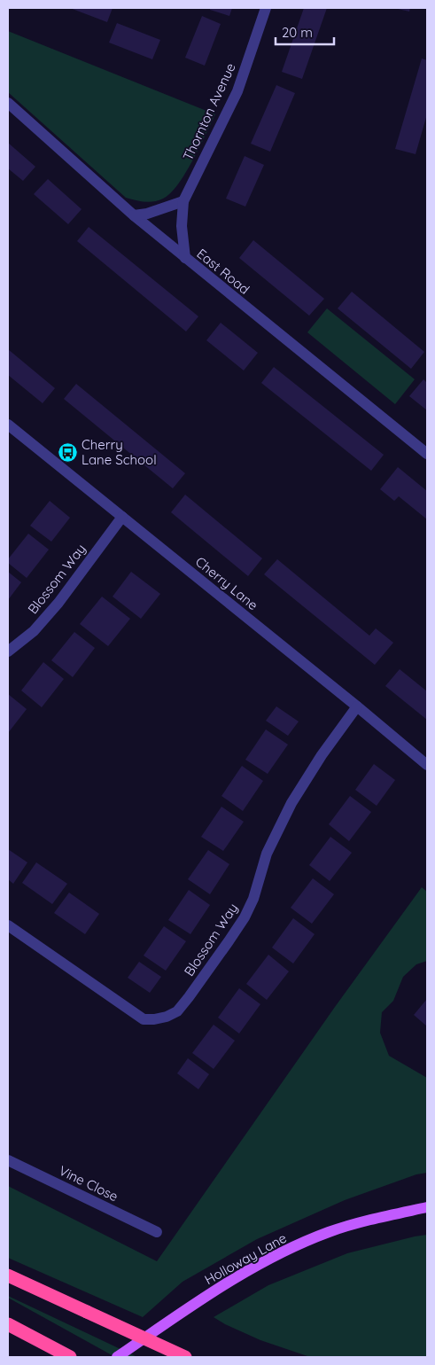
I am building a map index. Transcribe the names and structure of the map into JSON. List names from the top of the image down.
{
  "streets": {
    "main road": ["Holloway Lane"],
    "street": [
      "Thornton Avenue",
      "East Road",
      "Blossom Way",
      "Cherry Lane",
      "Vine Close"
    ]
  },
  "crossings": [
    ["Thornton Avenue", "East Road"],
    ["Blossom Way", "Cherry Lane"]
  ],
  "places": {
    "bus stop": ["Cherry Lane School"]
  },
  "scale_bar": "20 m"
}
